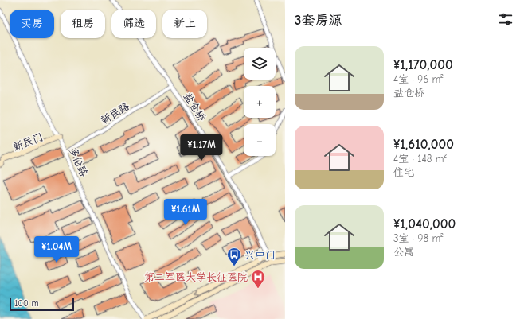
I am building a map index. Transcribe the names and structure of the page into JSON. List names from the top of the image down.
{
  "streets": {
    "street": ["盐仓桥", "新民路", "多伦路"]
  },
  "crossings": [
    ["盐仓桥", "新民路"],
    ["新民路", "多伦路"]
  ],
  "places": {
    "bus stop": ["兴中门"],
    "hospital": ["第二军医大学长征医院"]
  },
  "scale_bar": "100 m",
  "page": {
    "heading": "3套房源",
    "chip": [
      "买房",
      "租房",
      "筛选",
      "新上"
    ],
    "list": [
      {
        "name": "¥1,170,000",
        "note": "4室 · 96 m² · 盐仓桥"
      },
      {
        "name": "¥1,610,000",
        "note": "4室 · 148 m² · 住宅"
      },
      {
        "name": "¥1,040,000",
        "note": "3室 · 98 m² · 公寓"
      }
    ],
    "map_buttons": ["+", "−"],
    "price": ["¥1.17M", "¥1.61M", "¥1.04M"],
    "scale": "100 m"
  }
}
